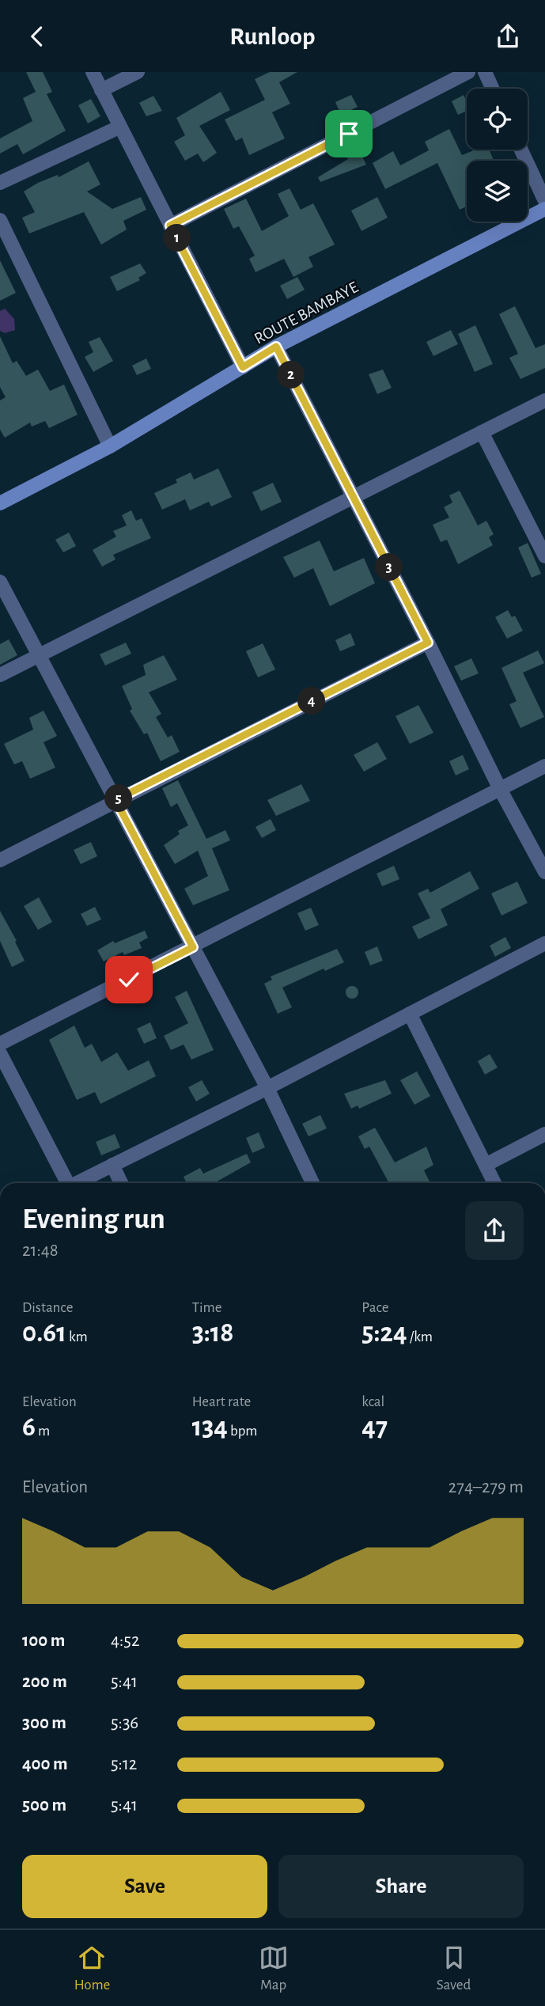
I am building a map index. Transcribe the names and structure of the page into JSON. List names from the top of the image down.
{
  "streets": {
    "street": ["ROUTE BAMBAYE"]
  },
  "page": {
    "header": "Runloop",
    "pins": [
      "1",
      "2",
      "3",
      "4",
      "5"
    ],
    "heading": ["Evening run", "21:48"],
    "stats": [
      ["Distance", "0.61 km"],
      ["Time", "3:18"],
      ["Pace", "5:24 /km"],
      ["Elevation", "6 m"],
      ["Heart rate", "134 bpm"],
      ["kcal", "47"]
    ],
    "chart": ["Elevation", "274–279 m"],
    "list": [
      {
        "name": "100 m",
        "note": "4:52"
      },
      {
        "name": "200 m",
        "note": "5:41"
      },
      {
        "name": "300 m",
        "note": "5:36"
      },
      {
        "name": "400 m",
        "note": "5:12"
      },
      {
        "name": "500 m",
        "note": "5:41"
      }
    ],
    "buttons": ["Save", "Share"],
    "tabs": ["Home", "Map", "Saved"]
  }
}
